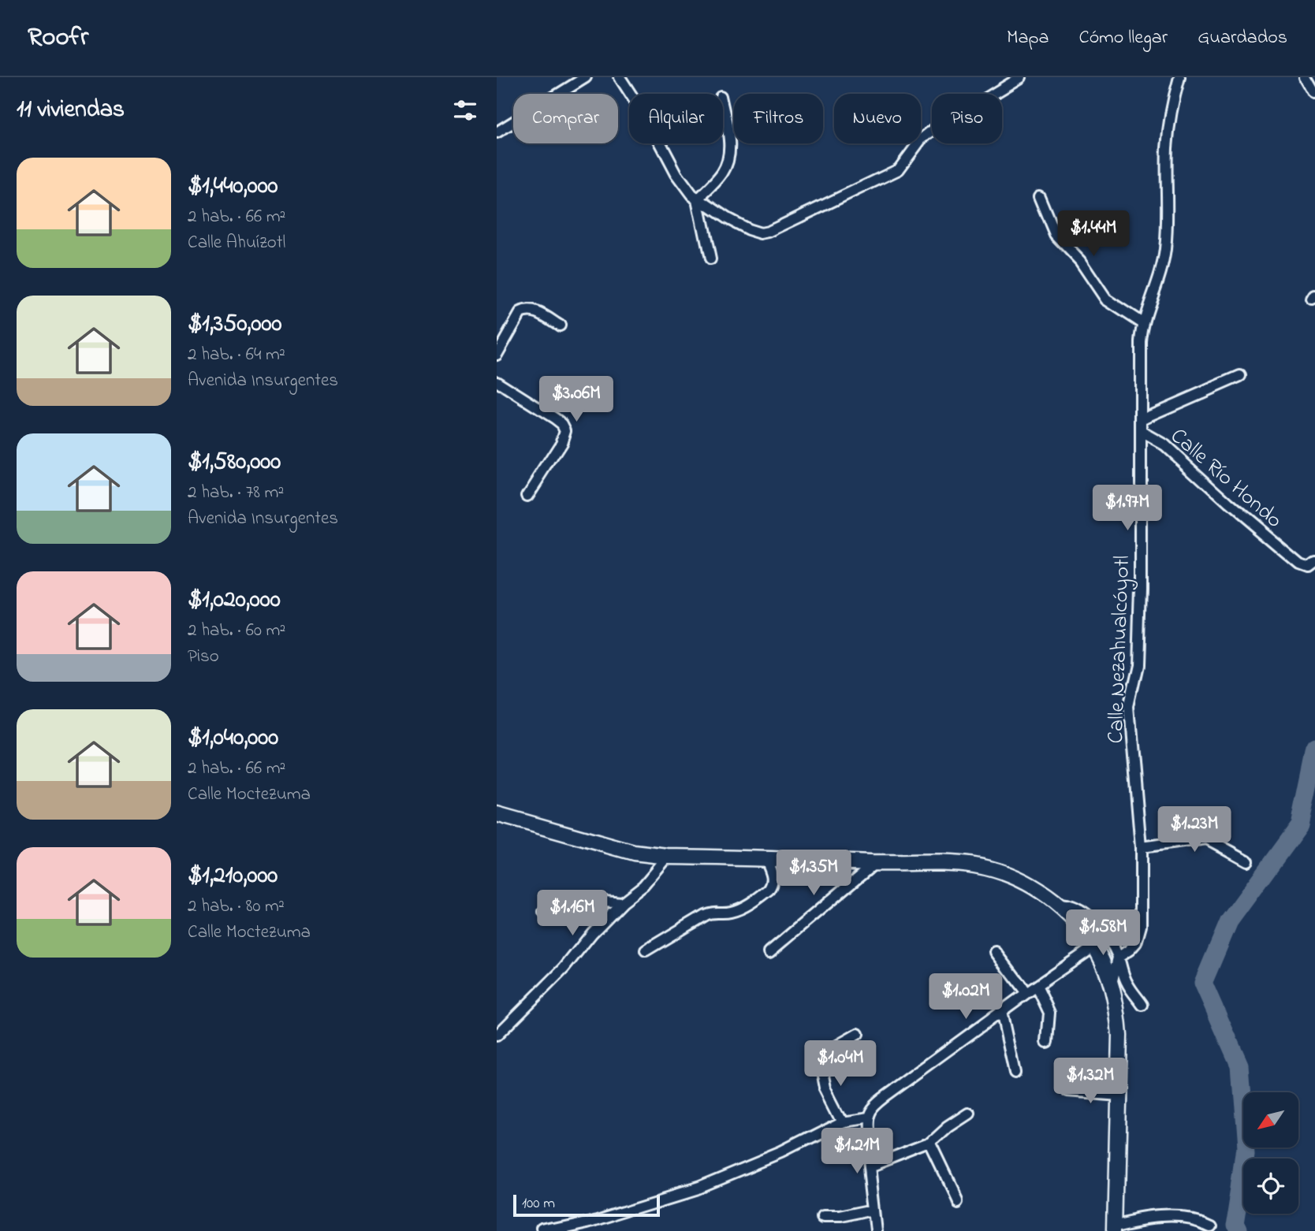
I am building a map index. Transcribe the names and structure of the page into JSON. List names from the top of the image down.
{
  "streets": {
    "street": ["Calle Río Hondo", "Calle Nezahualcóyotl"]
  },
  "crossings": [
    ["Calle Río Hondo", "Calle Nezahualcóyotl"]
  ],
  "scale_bar": "100 m",
  "north": "bottom left",
  "page": {
    "header": "Roofr",
    "nav": ["Mapa", "Cómo llegar", "Guardados"],
    "heading": "11 viviendas",
    "chip": [
      "Comprar",
      "Alquilar",
      "Filtros",
      "Nuevo",
      "Piso"
    ],
    "list": [
      {
        "name": "$1,440,000",
        "note": "2 hab. · 66 m² · Calle Ahuízotl"
      },
      {
        "name": "$1,350,000",
        "note": "2 hab. · 64 m² · Avenida Insurgentes"
      },
      {
        "name": "$1,580,000",
        "note": "2 hab. · 78 m² · Avenida Insurgentes"
      },
      {
        "name": "$1,020,000",
        "note": "2 hab. · 60 m² · Piso"
      },
      {
        "name": "$1,040,000",
        "note": "2 hab. · 66 m² · Calle Moctezuma"
      },
      {
        "name": "$1,210,000",
        "note": "2 hab. · 80 m² · Calle Moctezuma"
      }
    ],
    "price": [
      "$1.44M",
      "$3.06M",
      "$1.97M",
      "$1.23M",
      "$1.35M",
      "$1.16M",
      "$1.58M",
      "$1.02M",
      "$1.04M",
      "$1.32M",
      "$1.21M"
    ],
    "scale": "100 m"
  }
}
